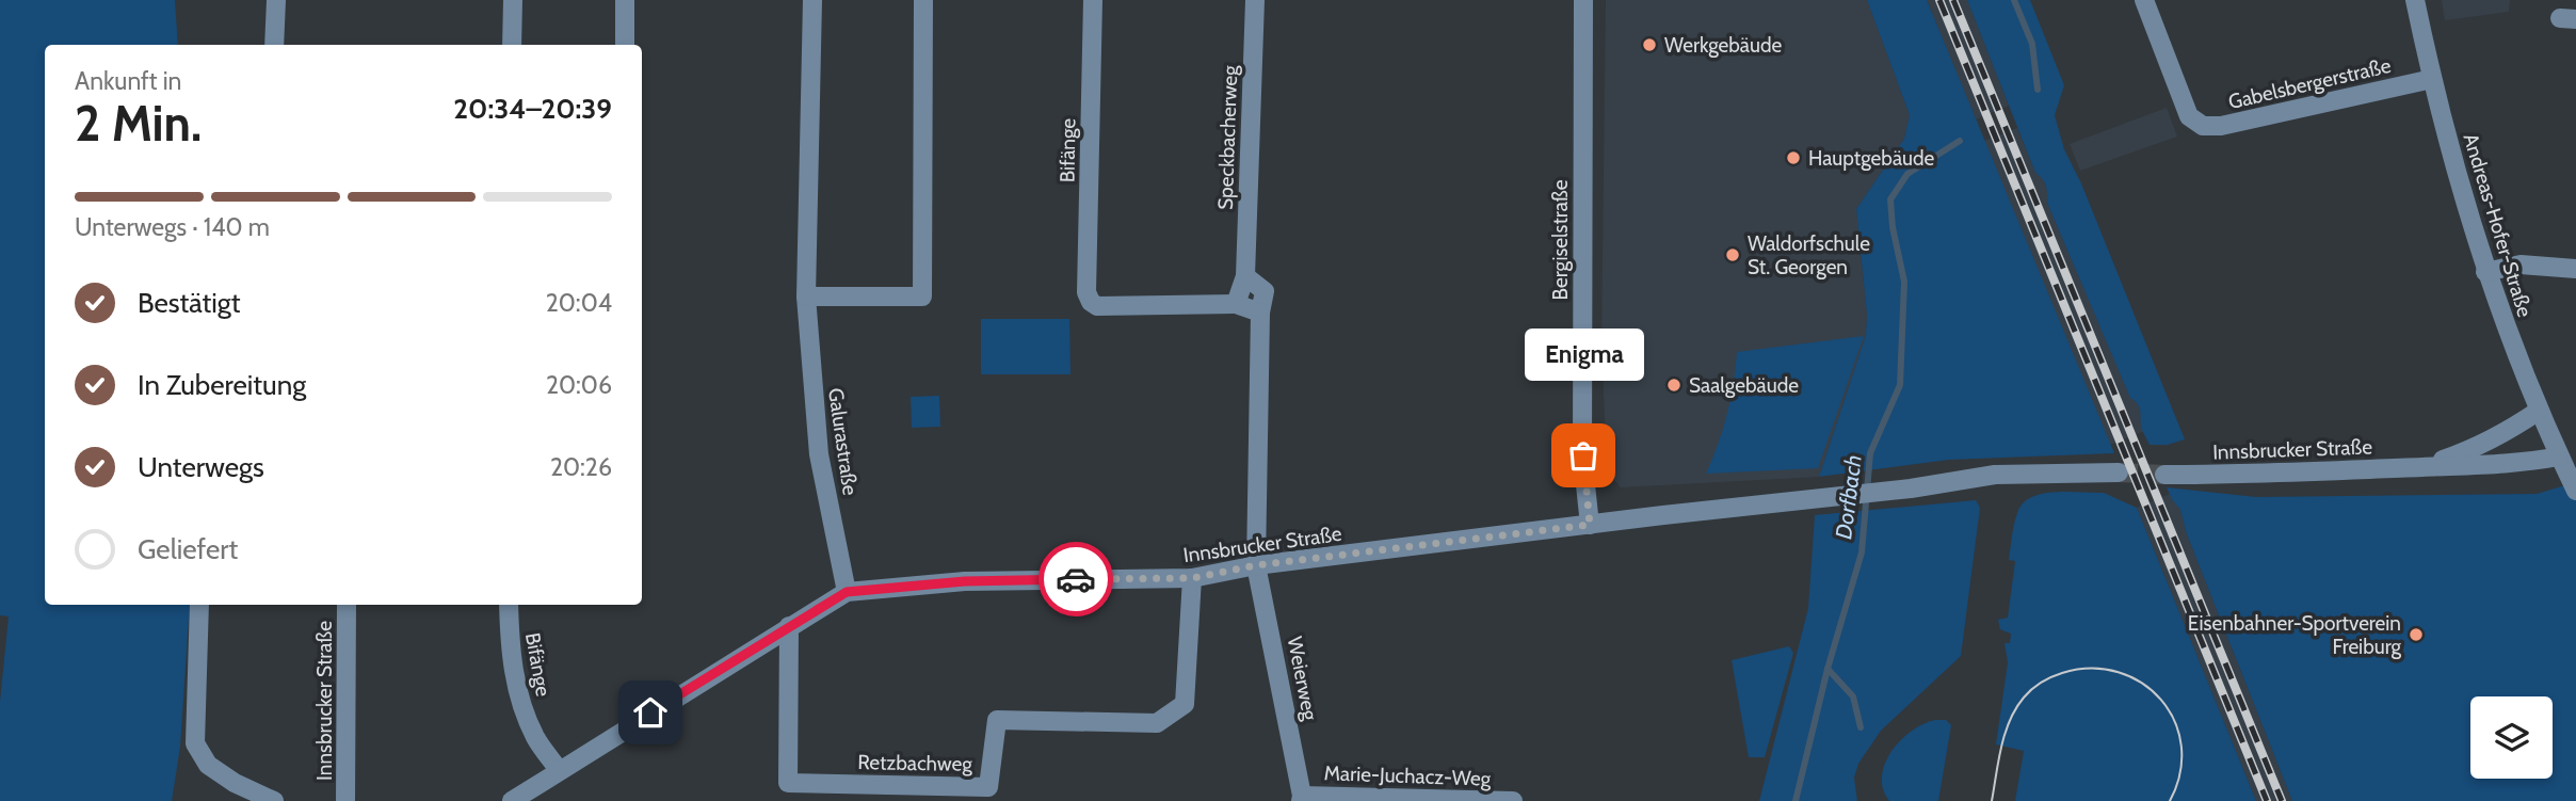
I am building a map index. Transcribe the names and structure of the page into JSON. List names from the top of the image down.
{
  "streets": {
    "street": [
      "Gabelsbergerstraße",
      "Speckbacherweg",
      "Bifänge",
      "Andreas-Hofer-Straße",
      "Bergiselstraße",
      "Galurastraße",
      "Innsbrucker Straße",
      "Weierweg",
      "Retzbachweg",
      "Marie-Juchacz-Weg"
    ]
  },
  "crossings": [
    ["Gabelsbergerstraße", "Andreas-Hofer-Straße"],
    ["Speckbacherweg", "Bifänge"],
    ["Bifänge", "Innsbrucker Straße"],
    ["Andreas-Hofer-Straße", "Innsbrucker Straße"],
    ["Bergiselstraße", "Innsbrucker Straße"],
    ["Galurastraße", "Innsbrucker Straße"],
    ["Innsbrucker Straße", "Weierweg"],
    ["Innsbrucker Straße", "Retzbachweg"],
    ["Weierweg", "Marie-Juchacz-Weg"]
  ],
  "water": ["Dorfbach"],
  "places": [
    "Werkgebäude",
    "Hauptgebäude",
    "Waldorfschule St. Georgen",
    "Saalgebäude",
    "Enigma",
    "Eisenbahner-Sportverein Freiburg"
  ],
  "page": {
    "heading": ["2 Min.", "Ankunft in", "20:34–20:39"],
    "bar": "Unterwegs · 140 m",
    "list": [
      ["Bestätigt", "20:04"],
      ["In Zubereitung", "20:06"],
      ["Unterwegs", "20:26"],
      "Geliefert"
    ],
    "bubble": "Enigma"
  }
}
